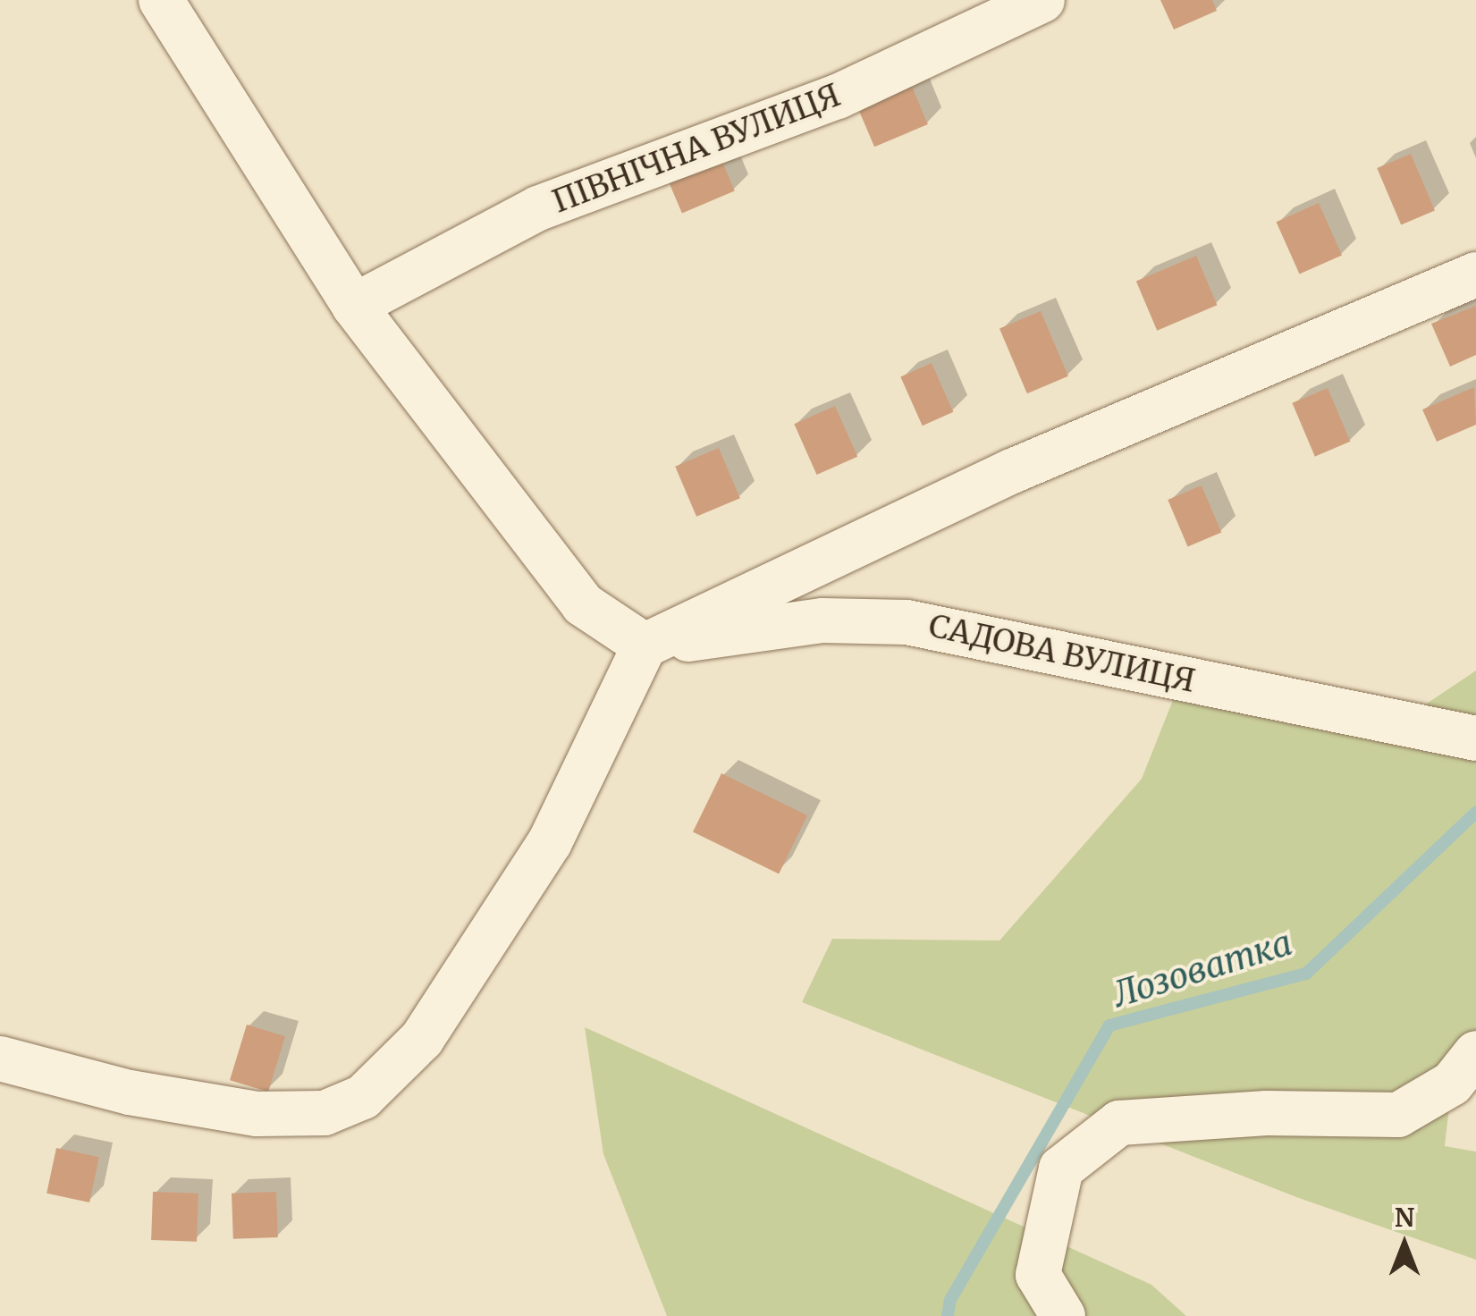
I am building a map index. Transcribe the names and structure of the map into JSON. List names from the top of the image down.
{
  "streets": {
    "street": ["ПІВНІЧНА ВУЛИЦЯ", "САДОВА ВУЛИЦЯ"]
  },
  "water": ["Лозоватка"],
  "north": "top"
}
